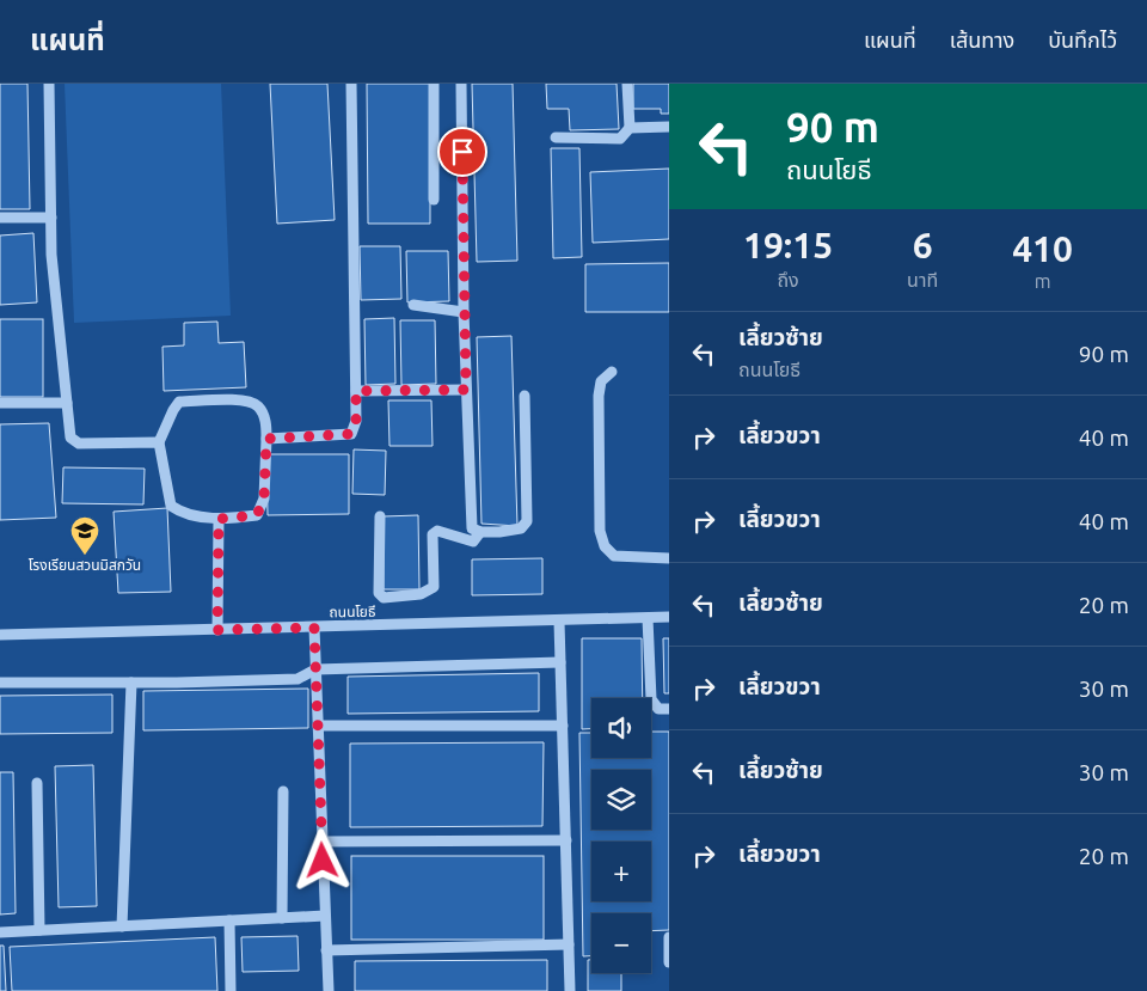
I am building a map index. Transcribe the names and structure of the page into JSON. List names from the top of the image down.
{
  "streets": {
    "street": ["ถนนโยธี"]
  },
  "places": {
    "school or university": ["โรงเรียนสวนมิสกวัน"]
  },
  "page": {
    "header": "แผนที่",
    "nav": ["แผนที่", "เส้นทาง", "บันทึกไว้"],
    "turn": ["90 m", "ถนนโยธี"],
    "eta": [
      "19:15",
      "ถึง",
      "6",
      "นาที",
      "410",
      "m"
    ],
    "list": [
      {
        "name": "เลี้ยวซ้าย",
        "note": "ถนนโยธี",
        "value": "90 m"
      },
      {
        "name": "เลี้ยวขวา",
        "value": "40 m"
      },
      {
        "name": "เลี้ยวขวา",
        "value": "40 m"
      },
      {
        "name": "เลี้ยวซ้าย",
        "value": "20 m"
      },
      {
        "name": "เลี้ยวขวา",
        "value": "30 m"
      },
      {
        "name": "เลี้ยวซ้าย",
        "value": "30 m"
      },
      {
        "name": "เลี้ยวขวา",
        "value": "20 m"
      }
    ],
    "map_buttons": ["+", "−"]
  }
}
